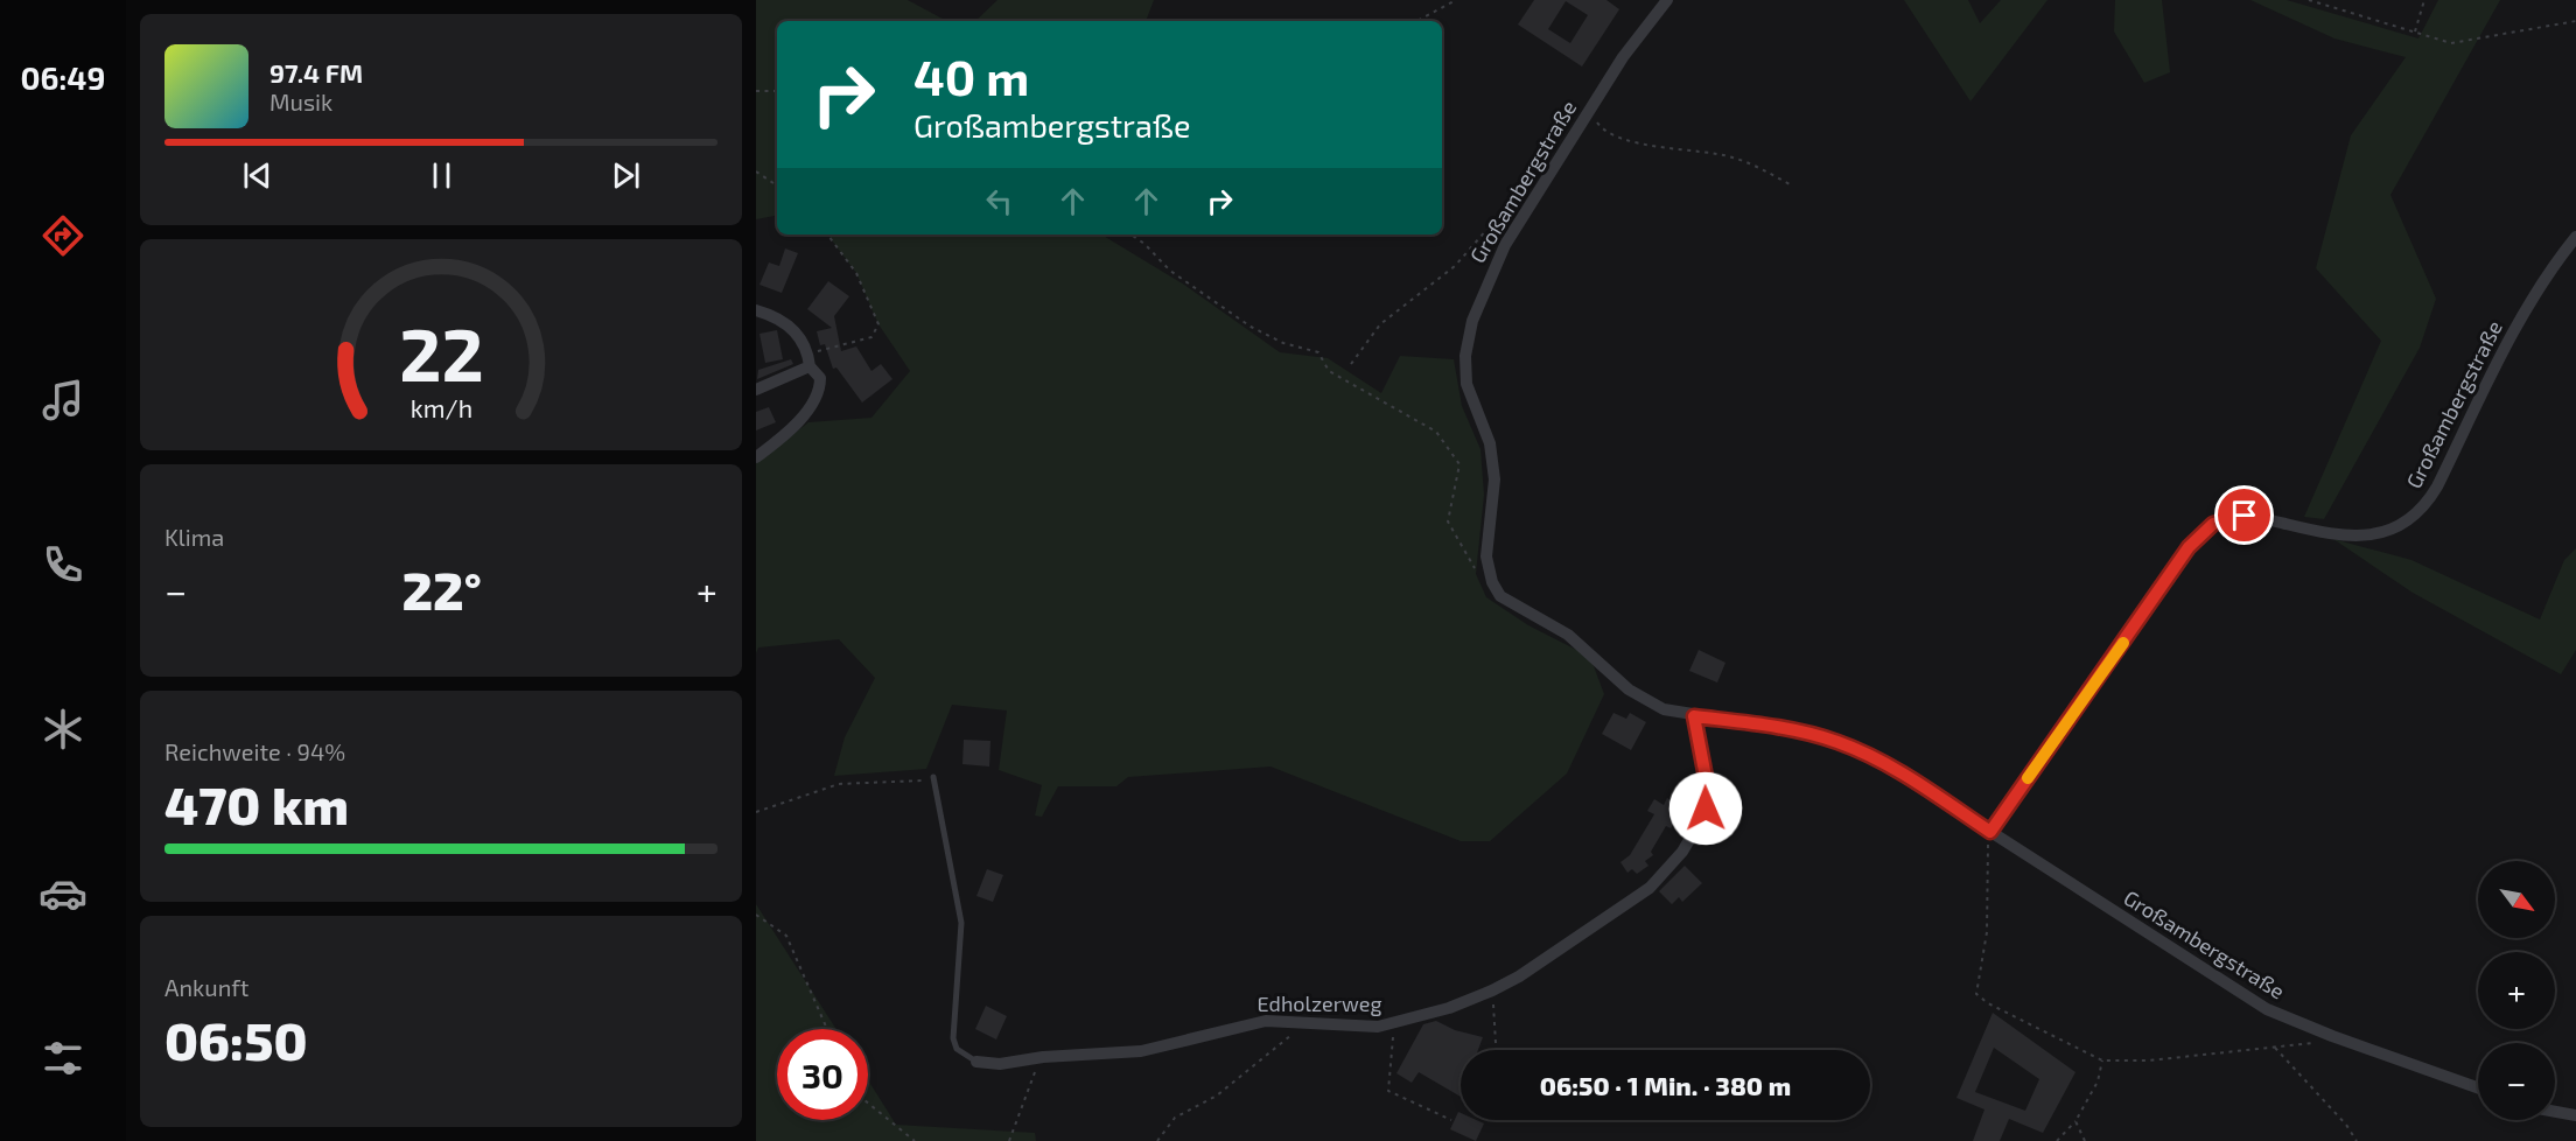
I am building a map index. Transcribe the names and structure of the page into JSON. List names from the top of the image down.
{
  "streets": {
    "street": ["Großambergstraße", "Edholzerweg"]
  },
  "crossings": [
    ["Großambergstraße", "Edholzerweg"]
  ],
  "north": "bottom right",
  "page": {
    "tabs": "06:49",
    "turn": ["40 m", "Großambergstraße"],
    "song": ["97.4 FM", "Musik"],
    "tile": [
      "Klima",
      ["Reichweite · 94%", "470 km"],
      ["Ankunft", "06:50"]
    ],
    "heat": ["−", "22°", "+"],
    "map_buttons": ["+", "−"],
    "limit": "30",
    "trip": "06:50 · 1 Min. · 380 m",
    "gauge": ["22", "km/h"]
  }
}
